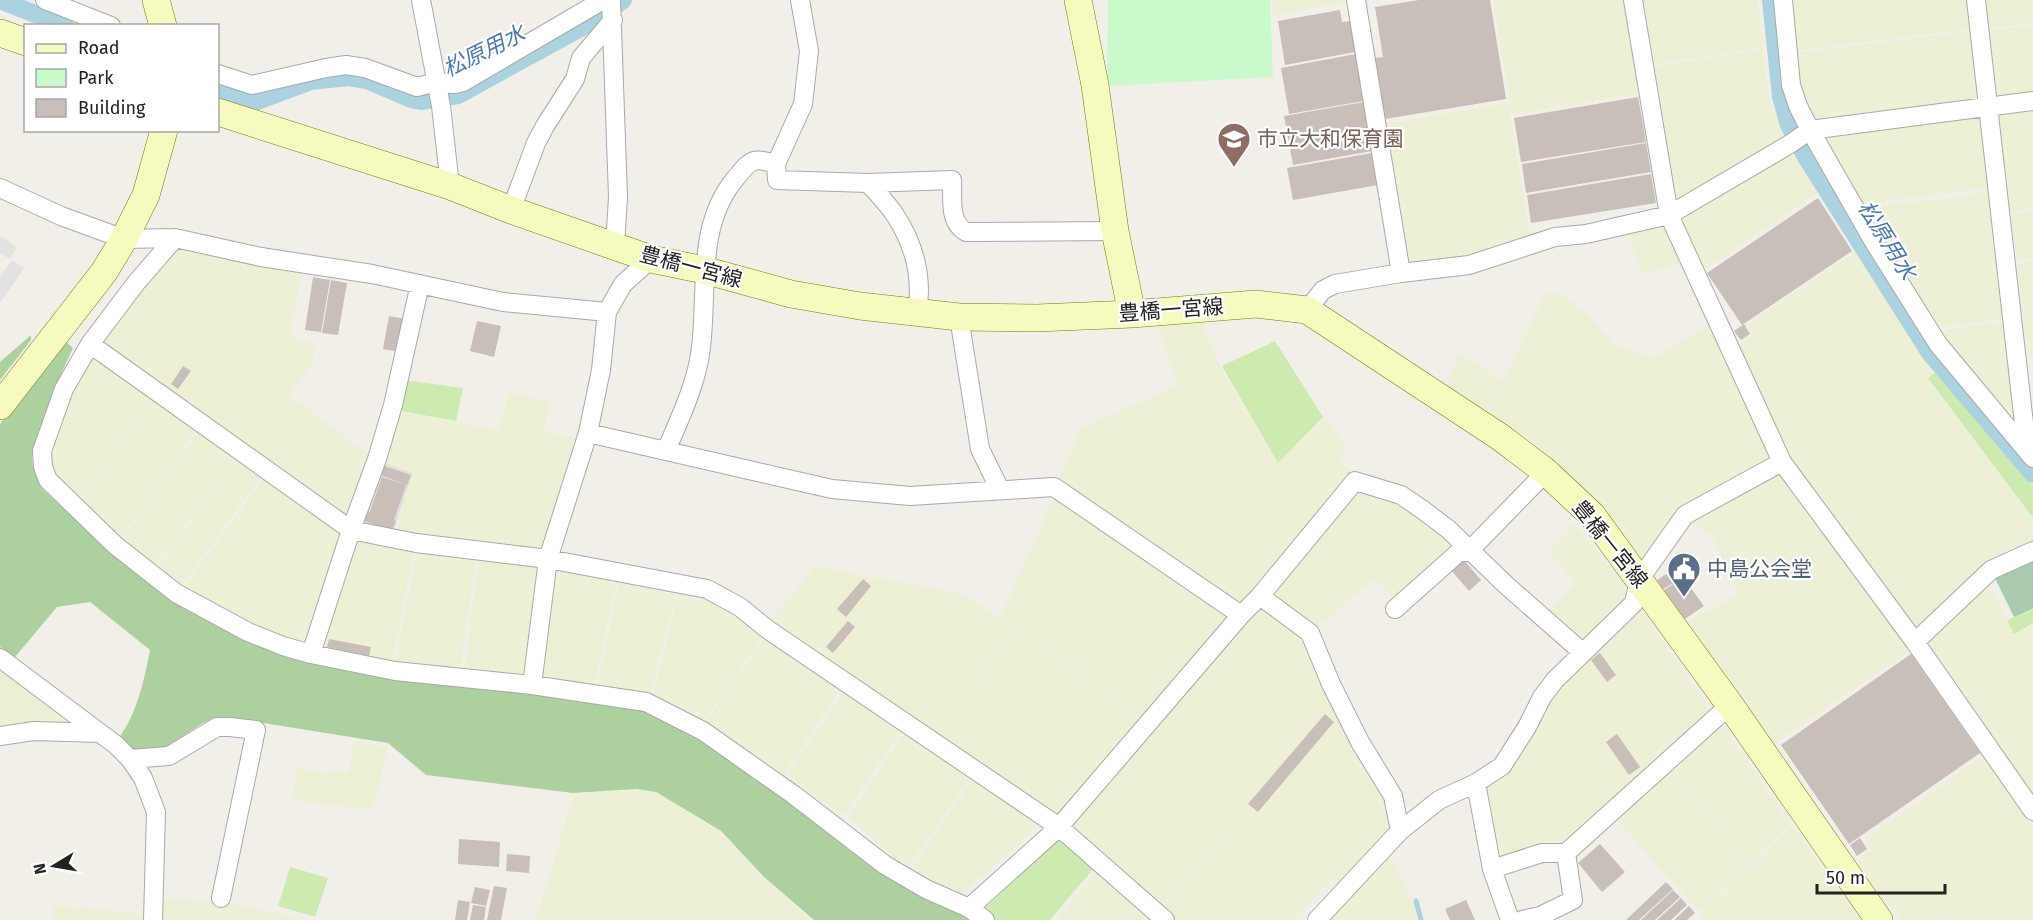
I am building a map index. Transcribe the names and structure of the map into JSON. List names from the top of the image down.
{
  "streets": {
    "main road": ["豊橋一宮線"]
  },
  "water": ["松原用水"],
  "places": {
    "school or university": ["市立大和保育園"],
    "public building": ["中島公会堂"]
  },
  "legend": ["Road", "Park", "Building"],
  "scale_bar": "50 m",
  "north": "left"
}
